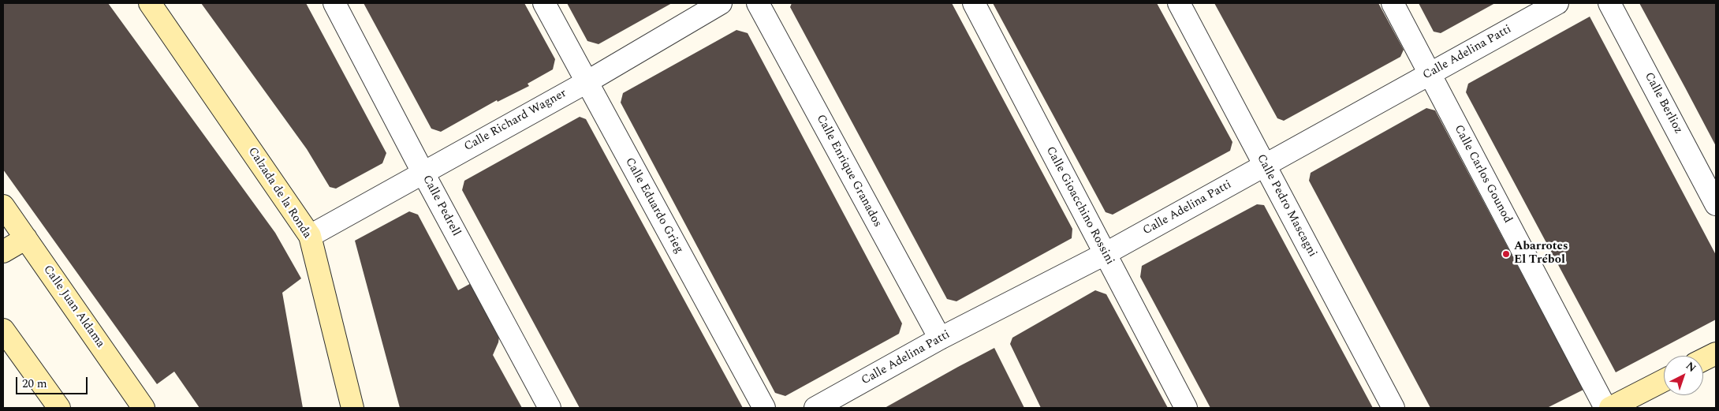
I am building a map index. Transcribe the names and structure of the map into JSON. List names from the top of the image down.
{
  "streets": {
    "street": [
      "Calle Adelina Patti",
      "Calle Berlioz",
      "Calle Richard Wagner",
      "Calle Enrique Granados",
      "Calle Carlos Gounod",
      "Calzada de la Ronda",
      "Calle Pedrell",
      "Calle Eduardo Grieg",
      "Calle Gioacchino Rossini",
      "Calle Pedro Mascagni",
      "Calle Juan Aldama"
    ]
  },
  "crossings": [
    ["Calle Adelina Patti", "Calle Enrique Granados"],
    ["Calle Adelina Patti", "Calle Carlos Gounod"],
    ["Calle Adelina Patti", "Calle Gioacchino Rossini"],
    ["Calle Adelina Patti", "Calle Pedro Mascagni"],
    ["Calle Richard Wagner", "Calzada de la Ronda"],
    ["Calle Richard Wagner", "Calle Pedrell"],
    ["Calle Richard Wagner", "Calle Eduardo Grieg"]
  ],
  "places": ["Abarrotes El Trébol"],
  "scale_bar": "20 m",
  "north": "top right"
}
